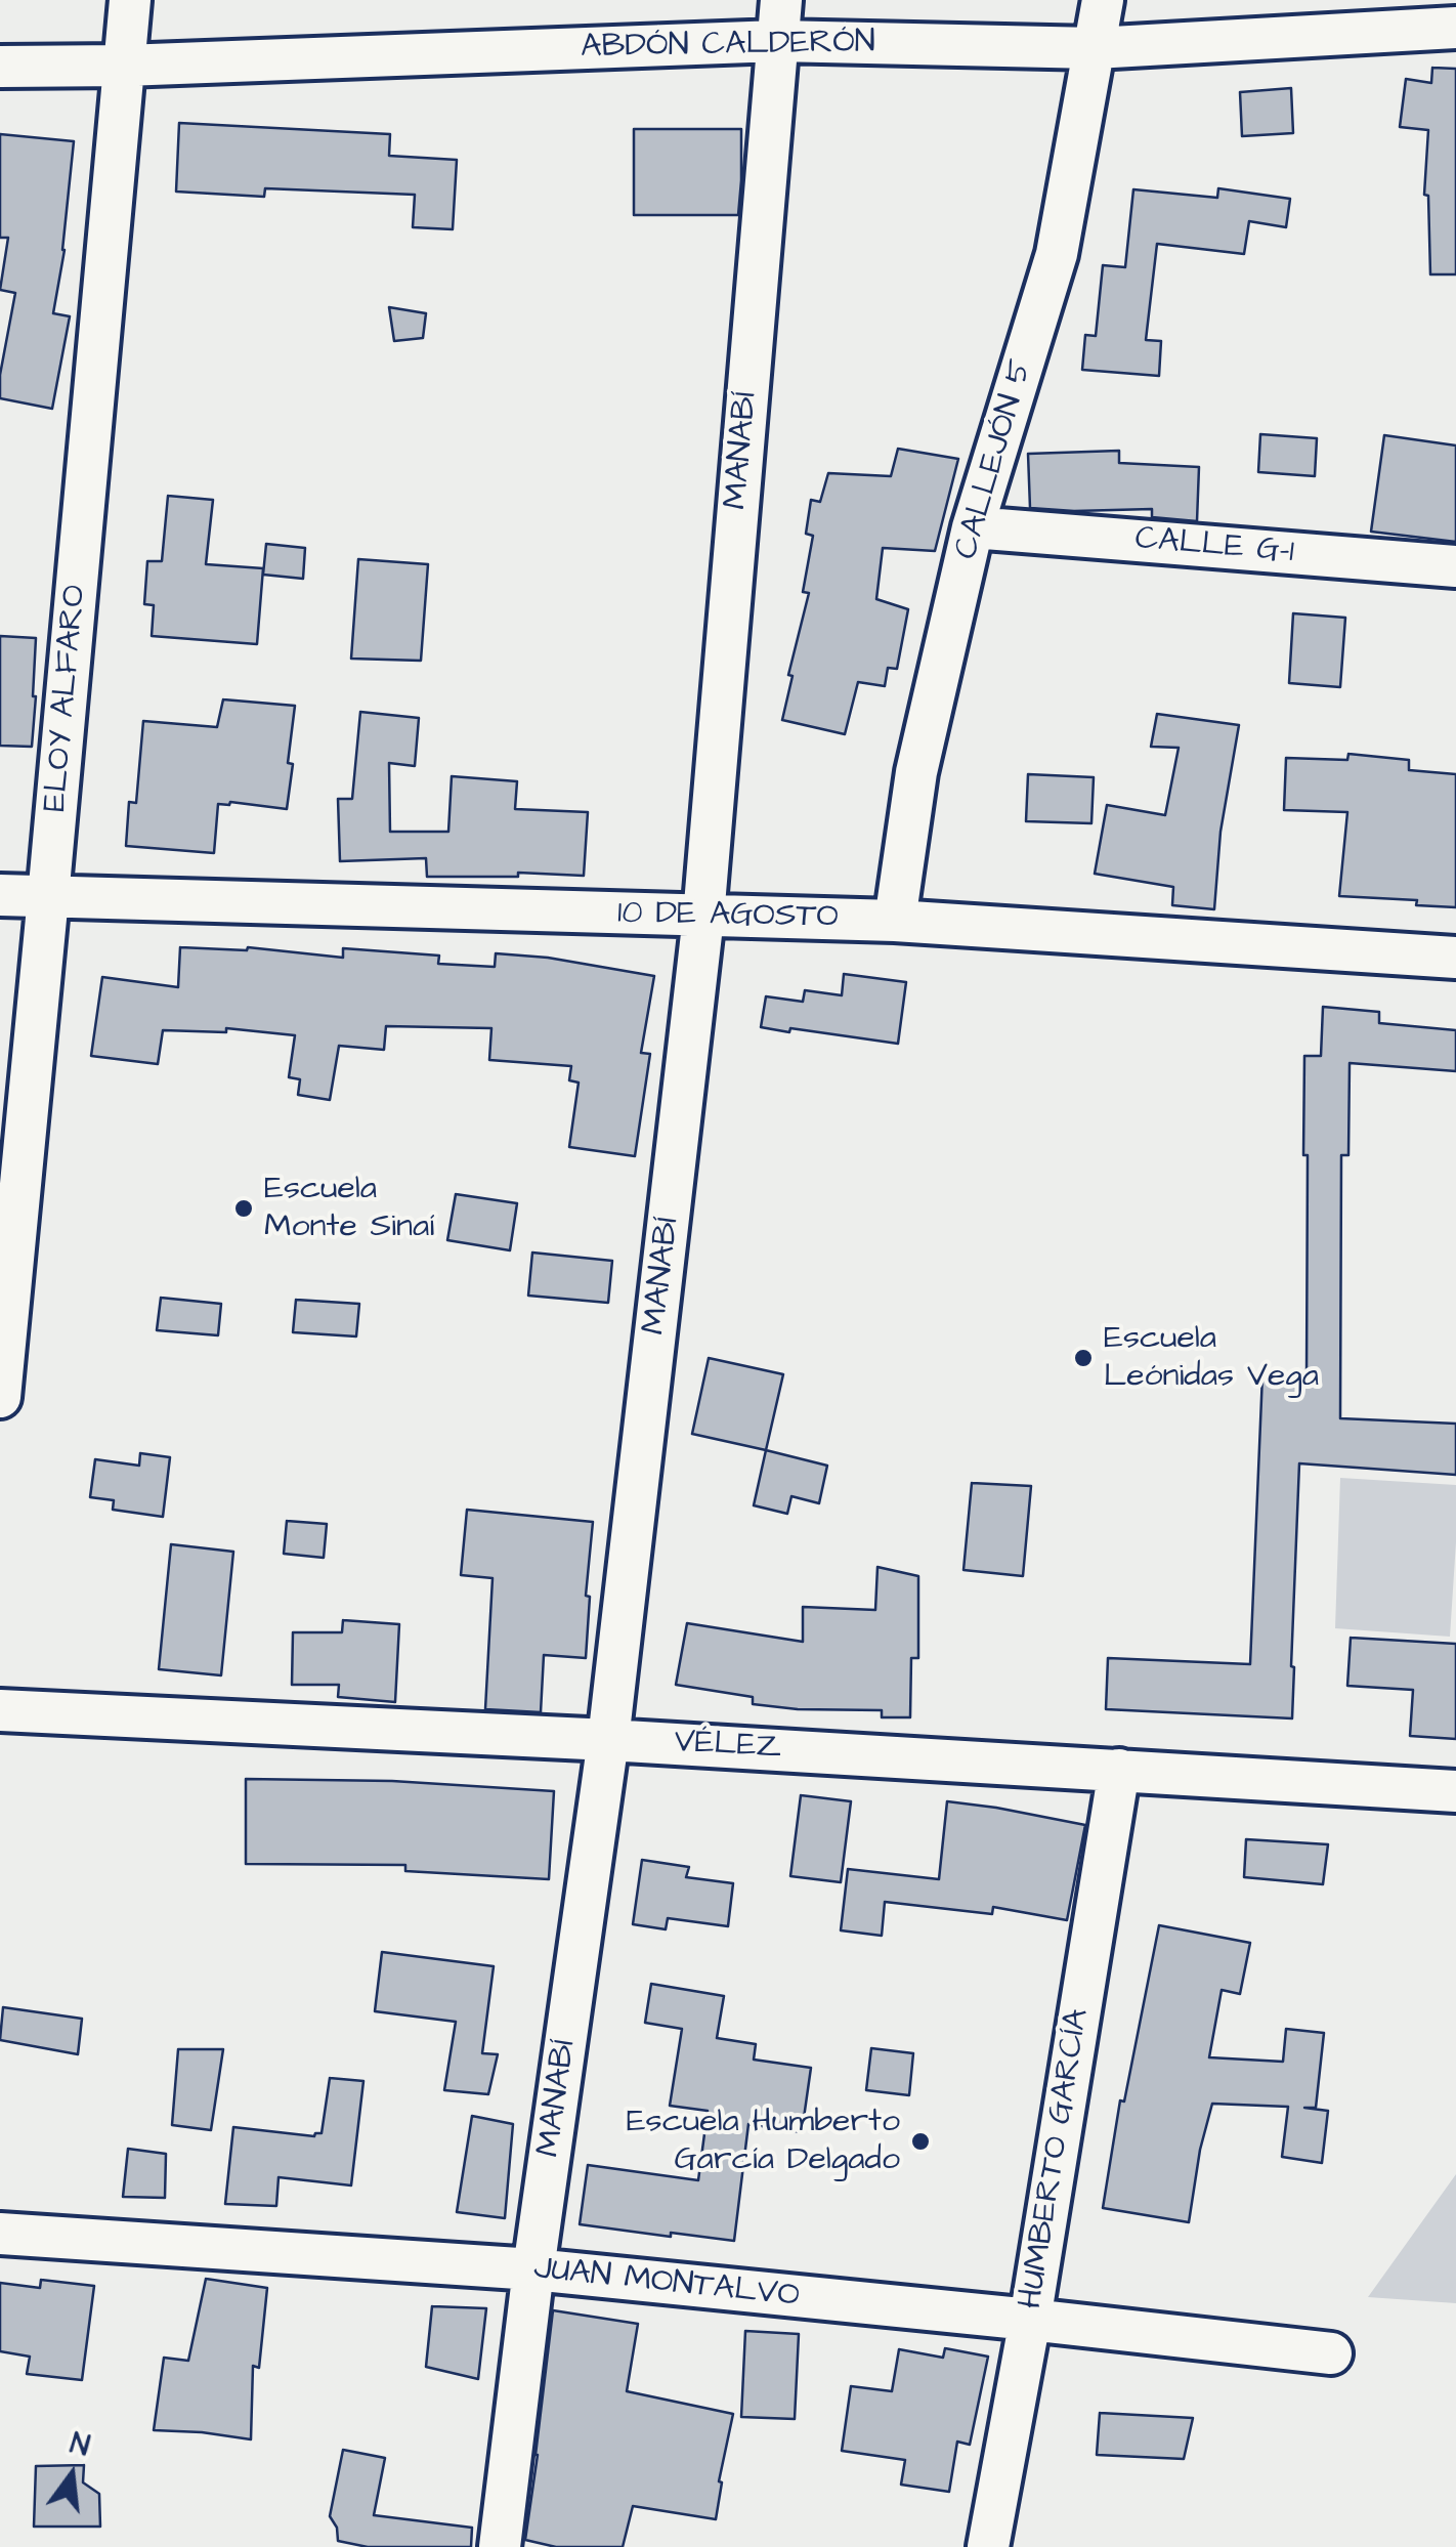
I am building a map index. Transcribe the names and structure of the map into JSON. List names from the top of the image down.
{
  "streets": {
    "street": [
      "ABDÓN CALDERÓN",
      "MANABÍ",
      "CALLEJÓN 5",
      "CALLE G-1",
      "ELOY ALFARO",
      "10 DE AGOSTO",
      "VÉLEZ",
      "HUMBERTO GARCÍA",
      "JUAN MONTALVO"
    ]
  },
  "crossings": [
    ["ABDÓN CALDERÓN", "MANABÍ"],
    ["ABDÓN CALDERÓN", "CALLEJÓN 5"],
    ["ABDÓN CALDERÓN", "ELOY ALFARO"],
    ["MANABÍ", "10 DE AGOSTO"],
    ["MANABÍ", "VÉLEZ"],
    ["MANABÍ", "JUAN MONTALVO"],
    ["CALLEJÓN 5", "CALLE G-1"],
    ["CALLEJÓN 5", "10 DE AGOSTO"],
    ["ELOY ALFARO", "10 DE AGOSTO"],
    ["VÉLEZ", "HUMBERTO GARCÍA"],
    ["HUMBERTO GARCÍA", "JUAN MONTALVO"]
  ],
  "places": ["Escuela Monte Sinaí", "Escuela Leónidas Vega", "Escuela Humberto García Delgado"],
  "north": "top"
}
